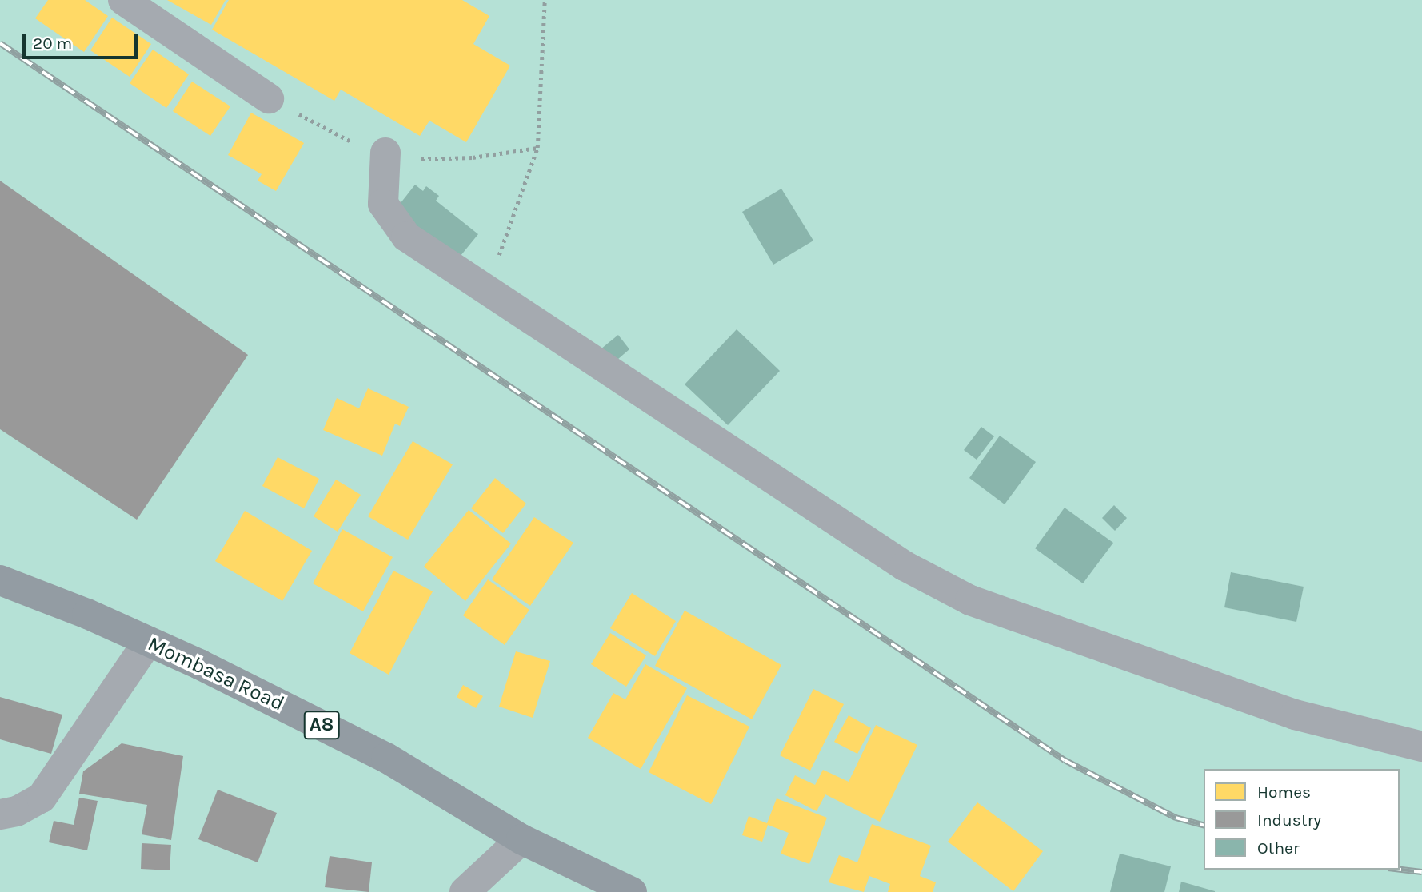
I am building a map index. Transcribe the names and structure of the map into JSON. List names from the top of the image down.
{
  "streets": {
    "highway": ["Mombasa Road", "A8"]
  },
  "legend": ["Homes", "Industry", "Other"],
  "scale_bar": "20 m"
}
